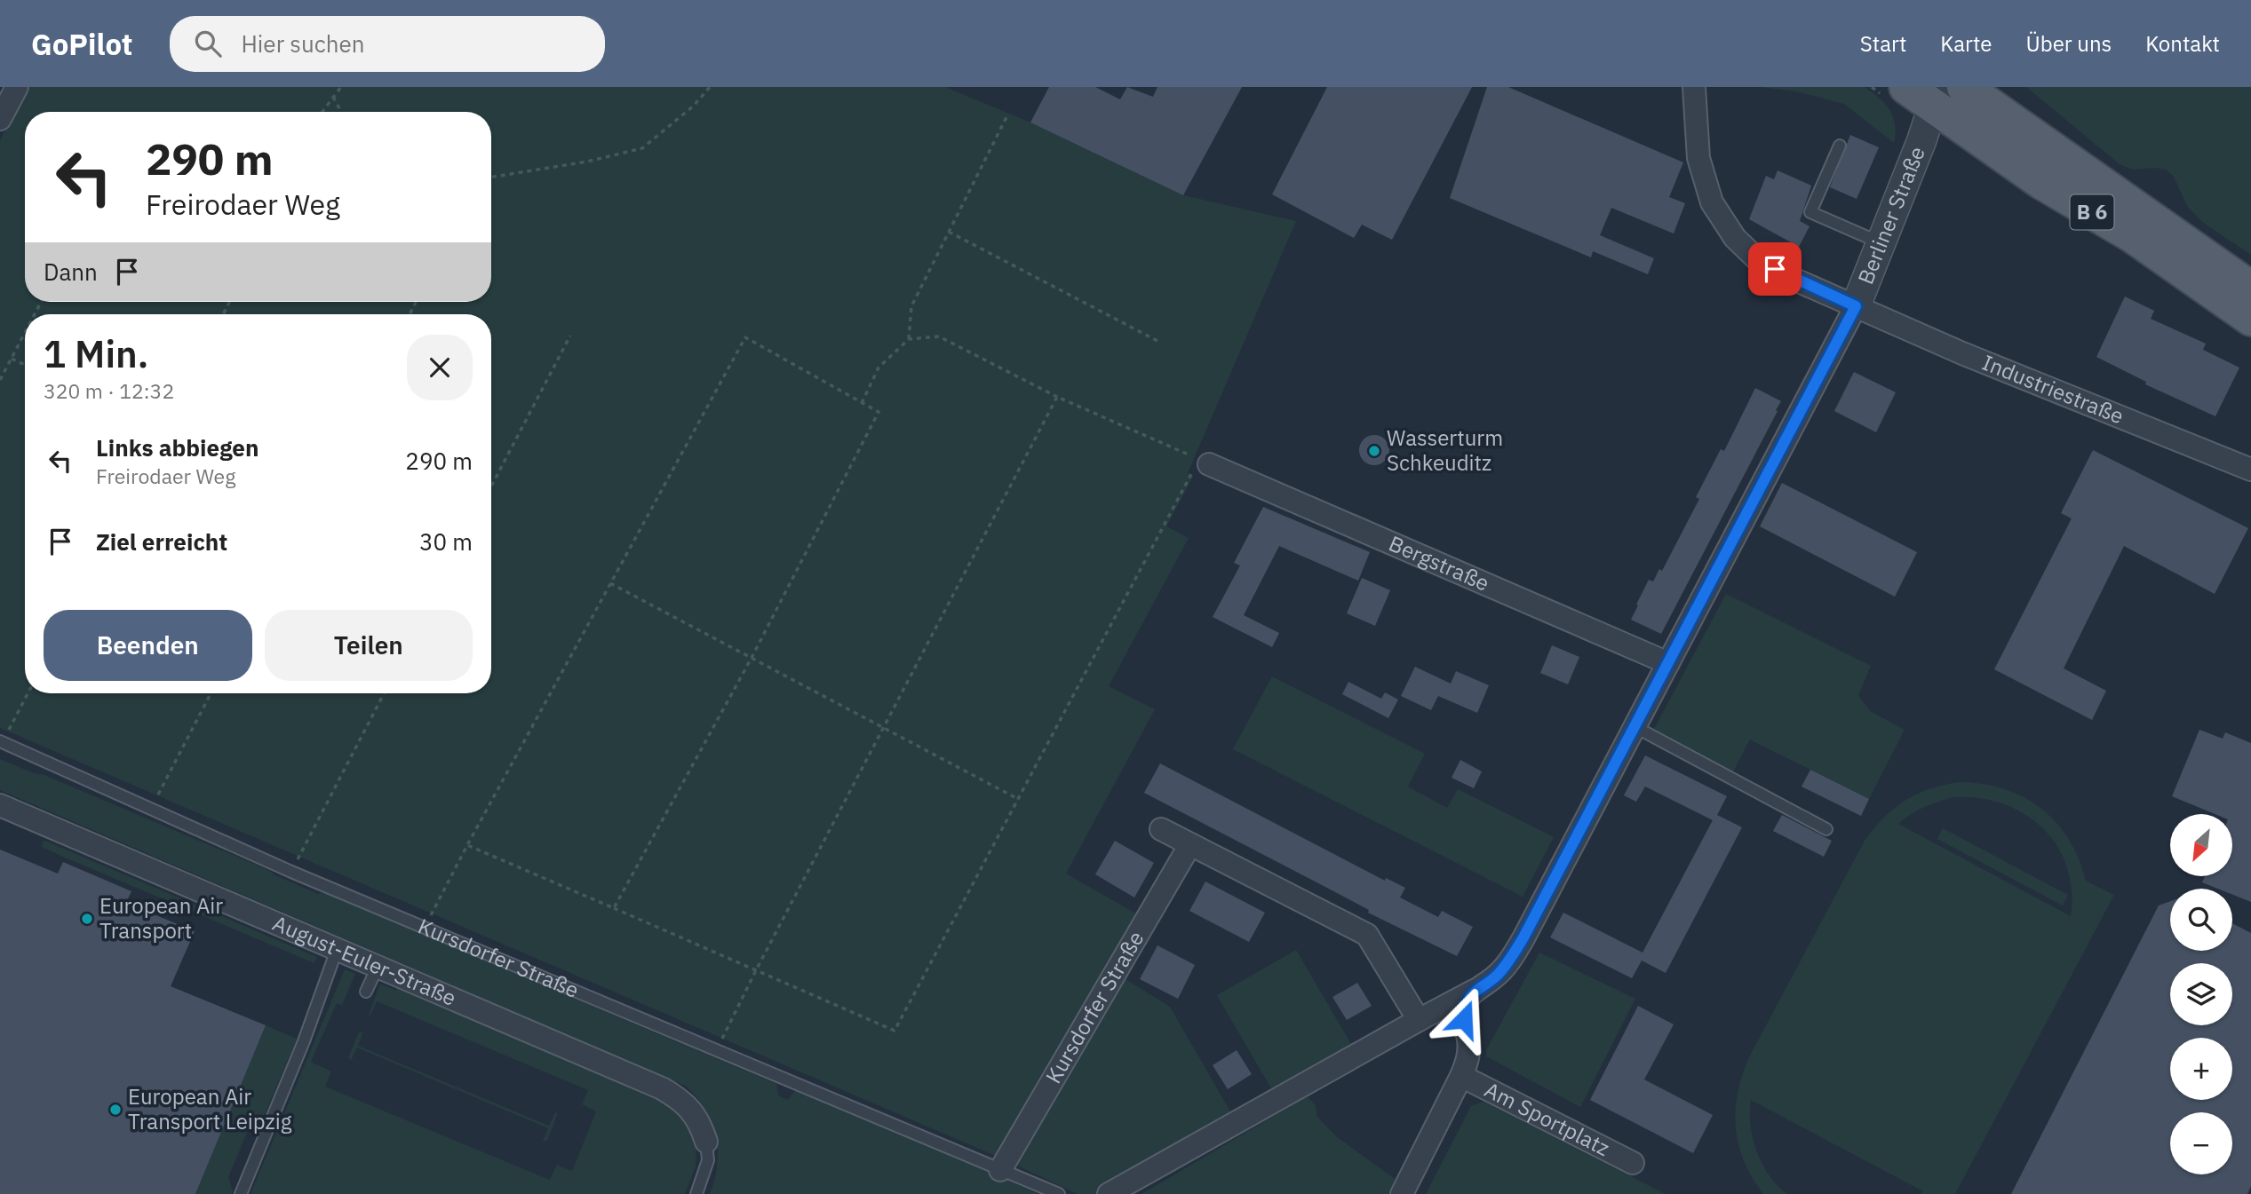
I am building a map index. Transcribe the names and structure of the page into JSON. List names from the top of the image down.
{
  "streets": {
    "main road": ["B 6"],
    "street": [
      "Berliner Straße",
      "Industriestraße",
      "Bergstraße",
      "Kursdorfer Straße",
      "August-Euler-Straße",
      "Am Sportplatz"
    ]
  },
  "crossings": [
    ["B 6", "Berliner Straße"],
    ["Berliner Straße", "Industriestraße"],
    ["Berliner Straße", "Bergstraße"]
  ],
  "places": ["Wasserturm Schkeuditz", "European Air Transport", "European Air Transport Leipzig"],
  "north": "bottom left",
  "page": {
    "header": "GoPilot",
    "search": "Hier suchen",
    "nav": [
      "Start",
      "Karte",
      "Über uns",
      "Kontakt"
    ],
    "turn": ["290 m", "Freirodaer Weg"],
    "then": "Dann",
    "heading": ["1 Min.", "320 m · 12:32"],
    "list": [
      {
        "name": "Links abbiegen",
        "note": "Freirodaer Weg",
        "value": "290 m"
      },
      {
        "name": "Ziel erreicht",
        "value": "30 m"
      }
    ],
    "buttons": ["Beenden", "Teilen"],
    "map_buttons": ["+", "−"]
  }
}
